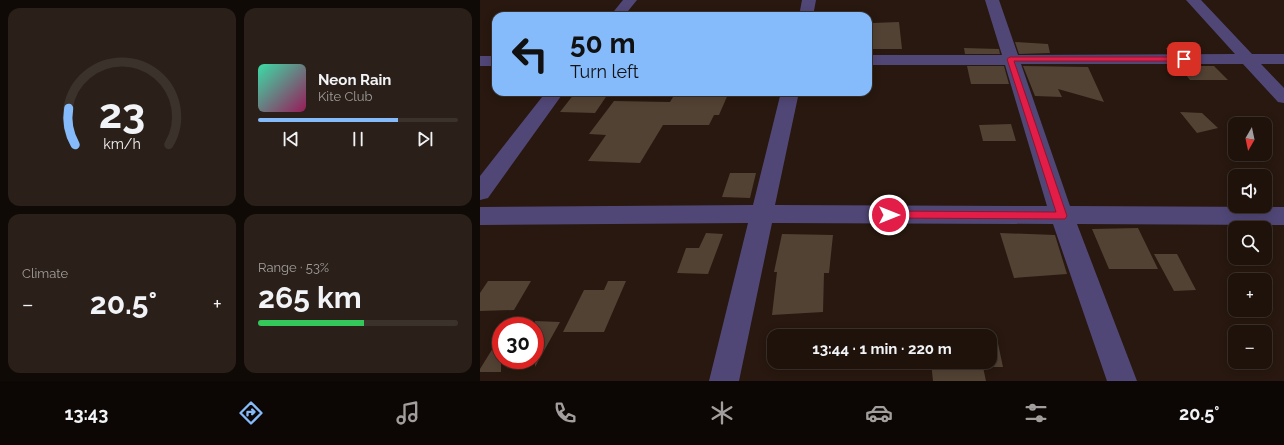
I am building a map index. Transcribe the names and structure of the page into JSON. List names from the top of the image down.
{
  "north": "bottom",
  "page": {
    "turn": ["50 m", "Turn left"],
    "song": ["Neon Rain", "Kite Club"],
    "map_buttons": ["+", "−"],
    "tile": [
      "Climate",
      ["Range · 53%", "265 km"]
    ],
    "heat": ["−", "20.5°", "+"],
    "limit": "30",
    "trip": "13:44 · 1 min · 220 m",
    "tabs": ["13:43", "20.5°"],
    "gauge": ["23", "km/h"]
  }
}
